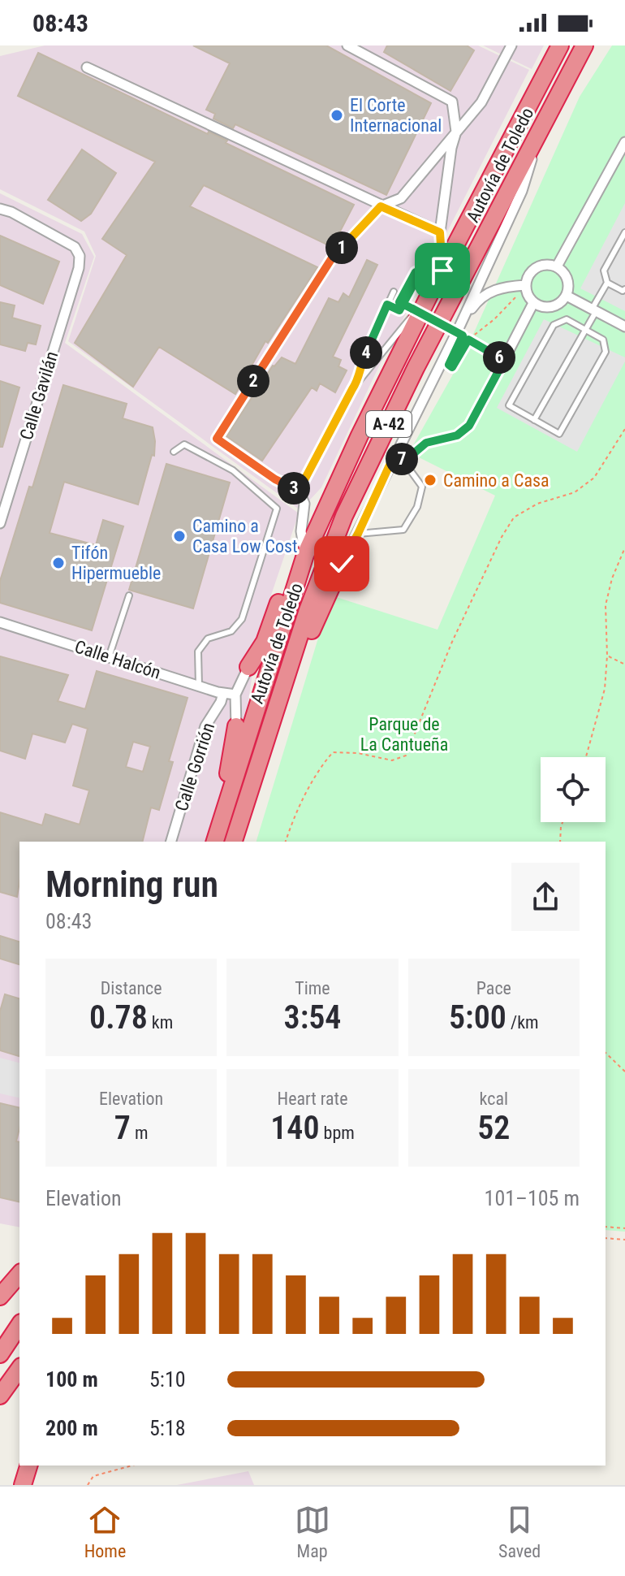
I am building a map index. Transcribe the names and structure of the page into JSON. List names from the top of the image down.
{
  "streets": {
    "highway": ["Autovía de Toledo", "A-42"],
    "street": ["Calle Gavilán", "Calle Halcón", "Calle Gorrión"]
  },
  "crossings": [
    ["Calle Halcón", "Calle Gorrión"]
  ],
  "parks": ["Parque de La Cantueña"],
  "places": [
    "El Corte Internacional",
    "Camino a Casa",
    "Camino a Casa Low Cost",
    "Tifón Hipermueble"
  ],
  "page": {
    "status": "08:43",
    "pins": [
      "1",
      "4",
      "6",
      "2",
      "7",
      "3"
    ],
    "heading": ["Morning run", "08:43"],
    "stats": [
      ["Distance", "0.78 km"],
      ["Time", "3:54"],
      ["Pace", "5:00 /km"],
      ["Elevation", "7 m"],
      ["Heart rate", "140 bpm"],
      ["kcal", "52"]
    ],
    "chart": ["Elevation", "101–105 m"],
    "list": [
      {
        "name": "100 m",
        "note": "5:10"
      },
      {
        "name": "200 m",
        "note": "5:18"
      }
    ],
    "tabs": ["Home", "Map", "Saved"]
  }
}
